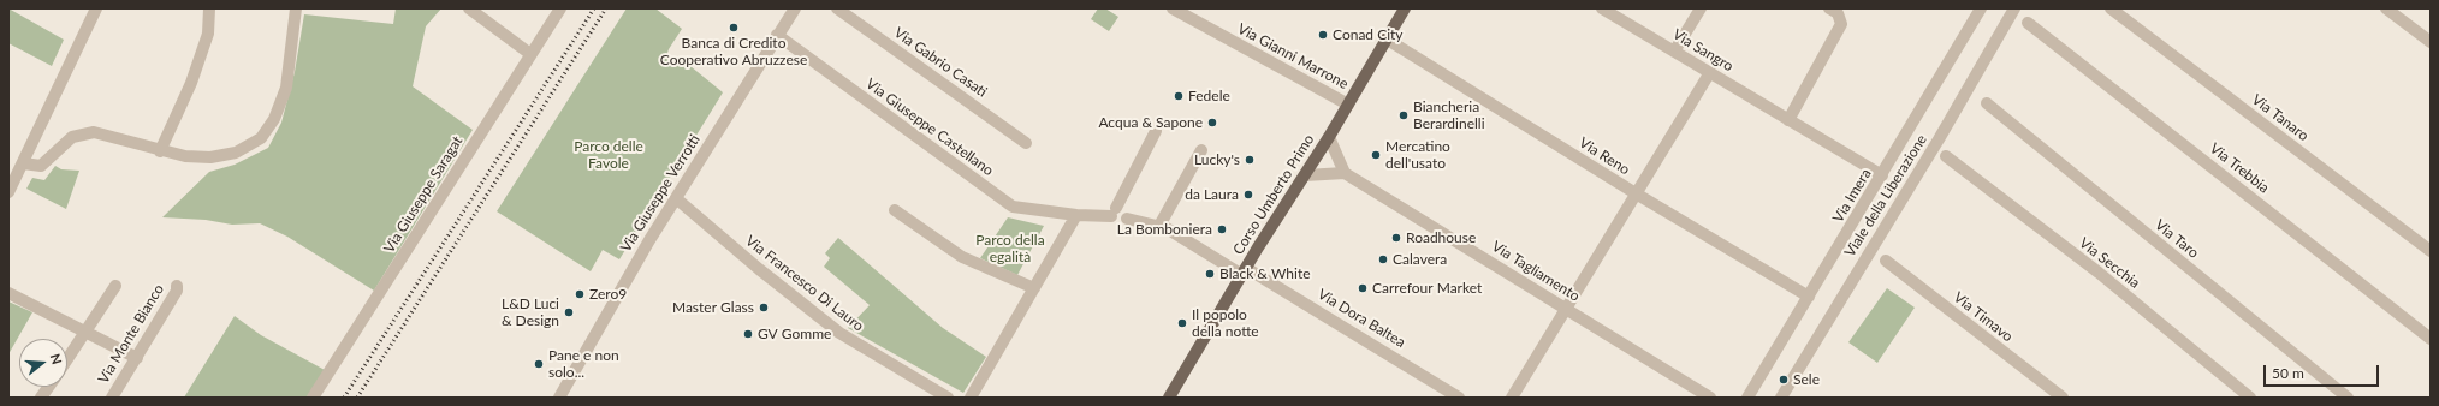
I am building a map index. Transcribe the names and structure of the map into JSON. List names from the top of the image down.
{
  "streets": {
    "main road": ["Corso Umberto Primo"],
    "street": [
      "Via Sangro",
      "Via Gianni Marrone",
      "Via Gabrio Casati",
      "Via Tanaro",
      "Via Giuseppe Castellano",
      "Via Reno",
      "Via Trebbia",
      "Via Giuseppe Verrotti",
      "Via Giuseppe Saragat",
      "Via Imera",
      "Viale della Liberazione",
      "Via Taro",
      "Via Secchia",
      "Via Tagliamento",
      "Via Francesco Di Lauro",
      "Via Timavo",
      "Via Dora Baltea",
      "Via Monte Bianco"
    ]
  },
  "crossings": [
    ["Via Sangro", "Via Imera"],
    ["Via Gianni Marrone", "Corso Umberto Primo"],
    ["Via Giuseppe Castellano", "Via Giuseppe Verrotti"],
    ["Via Reno", "Corso Umberto Primo"],
    ["Via Reno", "Via Imera"],
    ["Via Giuseppe Verrotti", "Via Francesco Di Lauro"],
    ["Corso Umberto Primo", "Via Dora Baltea"]
  ],
  "parks": ["Parco delle Favole", "Parco della egalità"],
  "places": [
    "Banca di Credito Cooperativo Abruzzese",
    "Conad City",
    "Fedele",
    "Biancheria Berardinelli",
    "Acqua & Sapone",
    "Mercatino dell'usato",
    "Lucky's",
    "da Laura",
    "La Bomboniera",
    "Roadhouse",
    "Calavera",
    "Black & White",
    "Carrefour Market",
    "Zero9",
    "Master Glass",
    "L&D Luci & Design",
    "Il popolo della notte",
    "GV Gomme",
    "Pane e non solo...",
    "Sele"
  ],
  "scale_bar": "50 m",
  "north": "right"
}
